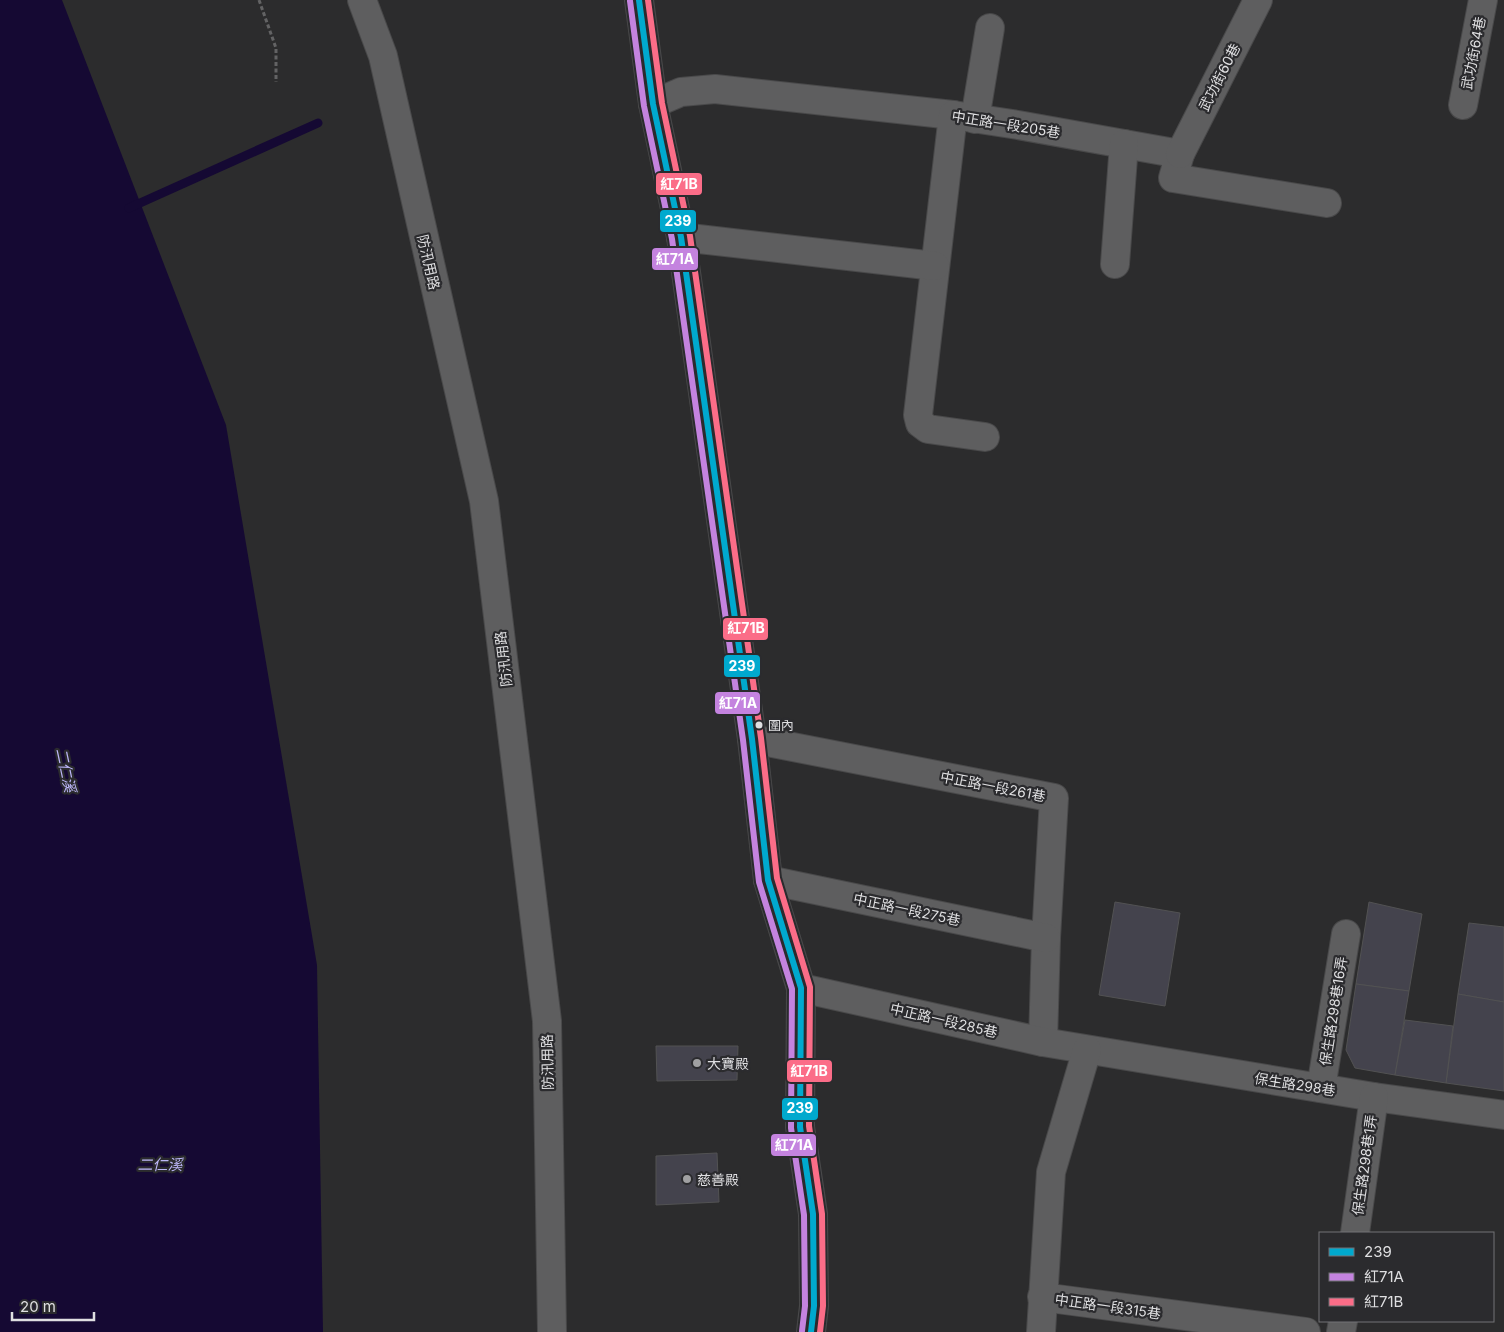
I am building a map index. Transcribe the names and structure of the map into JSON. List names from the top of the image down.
{
  "streets": {
    "street": [
      "武功街64巷",
      "武功街60巷",
      "中正路一段205巷",
      "防汛用路",
      "中正路一段261巷",
      "中正路一段275巷",
      "保生路298巷16弄",
      "中正路一段285巷",
      "保生路298巷",
      "保生路298巷1弄",
      "中正路一段315巷"
    ]
  },
  "crossings": [
    ["武功街60巷", "中正路一段205巷"],
    ["中正路一段261巷", "中正路一段275巷"],
    ["中正路一段261巷", "中正路一段285巷"],
    ["保生路298巷16弄", "保生路298巷"],
    ["中正路一段285巷", "保生路298巷"],
    ["中正路一段285巷", "中正路一段315巷"],
    ["保生路298巷", "保生路298巷1弄"],
    ["保生路298巷", "中正路一段315巷"]
  ],
  "water": ["二仁溪"],
  "places": ["圍內", "大寶殿", "慈善殿"],
  "lines": ["transit line 239", "transit line 紅71B", "transit line 紅71A"],
  "legend": ["239", "紅71A", "紅71B"],
  "scale_bar": "20 m"
}
